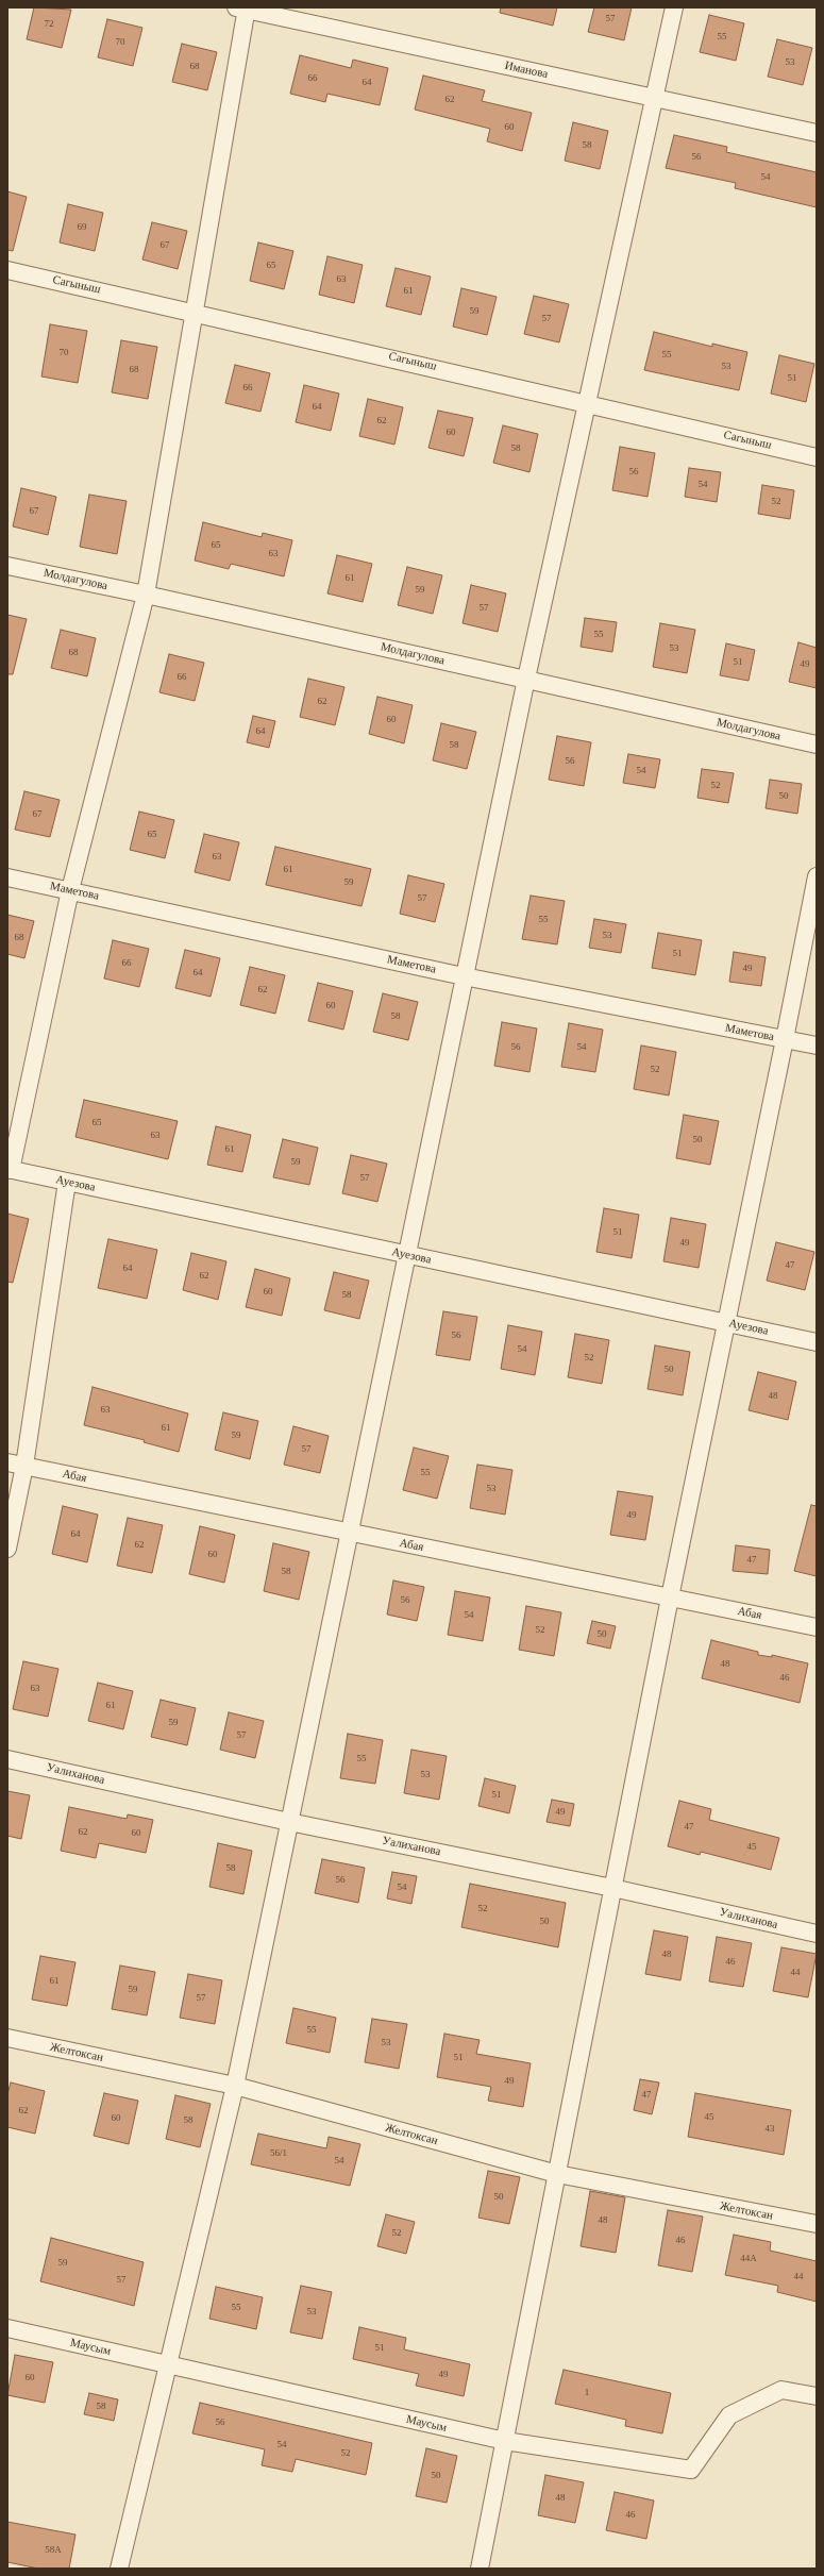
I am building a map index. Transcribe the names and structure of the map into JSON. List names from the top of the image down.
{
  "streets": {
    "street": [
      "Иманова",
      "Сагыныш",
      "Молдагулова",
      "Маметова",
      "Ауезова",
      "Абая",
      "Уалиханова",
      "Желтоксан",
      "Маусым"
    ]
  },
  "house_numbers": [
    "57",
    "72",
    "55",
    "70",
    "53",
    "68",
    "66",
    "64",
    "62",
    "60",
    "58",
    "56",
    "54",
    "69",
    "67",
    "65",
    "63",
    "61",
    "59",
    "57",
    "70",
    "55",
    "53",
    "68",
    "51",
    "66",
    "64",
    "62",
    "60",
    "58",
    "56",
    "54",
    "52",
    "67",
    "65",
    "63",
    "61",
    "59",
    "57",
    "55",
    "53",
    "68",
    "51",
    "49",
    "66",
    "62",
    "60",
    "64",
    "58",
    "56",
    "54",
    "52",
    "50",
    "67",
    "65",
    "63",
    "61",
    "59",
    "57",
    "55",
    "53",
    "68",
    "51",
    "66",
    "49",
    "64",
    "62",
    "60",
    "58",
    "56",
    "54",
    "52",
    "65",
    "63",
    "50",
    "61",
    "59",
    "57",
    "51",
    "49",
    "47",
    "64",
    "62",
    "60",
    "58",
    "56",
    "54",
    "52",
    "50",
    "48",
    "63",
    "61",
    "59",
    "57",
    "55",
    "53",
    "49",
    "64",
    "62",
    "60",
    "47",
    "58",
    "56",
    "54",
    "52",
    "50",
    "48",
    "46",
    "63",
    "61",
    "59",
    "57",
    "55",
    "53",
    "51",
    "49",
    "47",
    "62",
    "60",
    "45",
    "58",
    "56",
    "54",
    "52",
    "50",
    "48",
    "46",
    "44",
    "61",
    "59",
    "57",
    "55",
    "53",
    "51",
    "49",
    "47",
    "62",
    "45",
    "60",
    "58",
    "43",
    "56/1",
    "54",
    "50",
    "48",
    "52",
    "46",
    "44А",
    "59",
    "44",
    "57",
    "55",
    "53",
    "51",
    "49",
    "60",
    "1",
    "58",
    "56",
    "54",
    "52",
    "50",
    "48",
    "46",
    "58А"
  ]
}
